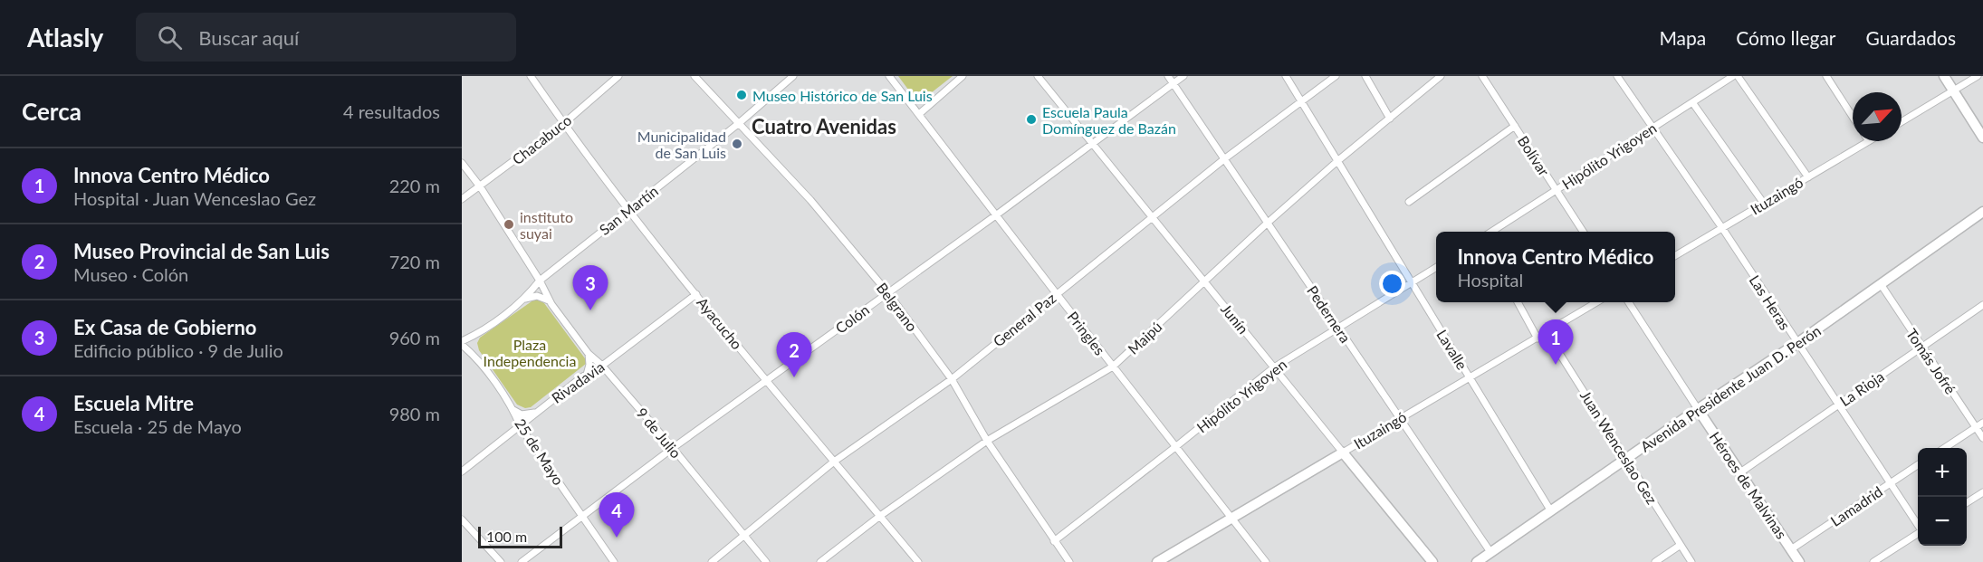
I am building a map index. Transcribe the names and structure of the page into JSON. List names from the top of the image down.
{
  "streets": {
    "main road": [
      "Ituzaingó",
      "Junín",
      "Avenida Presidente Juan D. Perón",
      "Héroes de Malvinas"
    ],
    "street": [
      "Chacabuco",
      "Bolívar",
      "Hipólito Yrigoyen",
      "San Martín",
      "Las Heras",
      "Belgrano",
      "Pedernera",
      "Colón",
      "General Paz",
      "Ayacucho",
      "Pringles",
      "Maipú",
      "Lavalle",
      "Tomás Jofré",
      "Rivadavia",
      "La Rioja",
      "9 de Julio",
      "Juan Wenceslao Gez",
      "25 de Mayo",
      "Lamadrid"
    ]
  },
  "crossings": [
    ["Chacabuco", "Ayacucho"],
    ["Chacabuco", "9 de Julio"],
    ["Bolívar", "Hipólito Yrigoyen"],
    ["Hipólito Yrigoyen", "Las Heras"],
    ["Hipólito Yrigoyen", "Belgrano"],
    ["Hipólito Yrigoyen", "Pedernera"],
    ["Hipólito Yrigoyen", "Junín"],
    ["Hipólito Yrigoyen", "Pringles"],
    ["Hipólito Yrigoyen", "Lavalle"],
    ["Ituzaingó", "Las Heras"],
    ["Ituzaingó", "Pedernera"],
    ["Ituzaingó", "Junín"],
    ["Ituzaingó", "Pringles"],
    ["Ituzaingó", "Lavalle"],
    ["Ituzaingó", "Juan Wenceslao Gez"],
    ["San Martín", "Belgrano"],
    ["San Martín", "Ayacucho"],
    ["San Martín", "Rivadavia"],
    ["San Martín", "9 de Julio"],
    ["San Martín", "25 de Mayo"],
    ["Las Heras", "Avenida Presidente Juan D. Perón"],
    ["Las Heras", "La Rioja"],
    ["Las Heras", "Lamadrid"],
    ["Belgrano", "Colón"],
    ["Belgrano", "General Paz"],
    ["Belgrano", "Maipú"],
    ["Pedernera", "Colón"],
    ["Pedernera", "General Paz"],
    ["Pedernera", "Maipú"],
    ["Pedernera", "Avenida Presidente Juan D. Perón"],
    ["Colón", "Junín"],
    ["Colón", "Ayacucho"],
    ["Colón", "Pringles"],
    ["Colón", "9 de Julio"],
    ["Colón", "25 de Mayo"],
    ["Junín", "General Paz"],
    ["Junín", "Maipú"],
    ["General Paz", "Ayacucho"],
    ["General Paz", "Pringles"],
    ["General Paz", "Lavalle"],
    ["General Paz", "9 de Julio"],
    ["Ayacucho", "Maipú"],
    ["Ayacucho", "Rivadavia"],
    ["Pringles", "Maipú"],
    ["Maipú", "Lavalle"],
    ["Lavalle", "Avenida Presidente Juan D. Perón"],
    ["Tomás Jofré", "Avenida Presidente Juan D. Perón"],
    ["Tomás Jofré", "La Rioja"],
    ["Rivadavia", "9 de Julio"],
    ["Rivadavia", "25 de Mayo"],
    ["Avenida Presidente Juan D. Perón", "Juan Wenceslao Gez"],
    ["Avenida Presidente Juan D. Perón", "Héroes de Malvinas"],
    ["La Rioja", "Héroes de Malvinas"],
    ["9 de Julio", "25 de Mayo"],
    ["Héroes de Malvinas", "Lamadrid"]
  ],
  "districts": ["Cuatro Avenidas"],
  "parks": ["Plaza Independencia"],
  "places": [
    "Museo Histórico de San Luis",
    "Escuela Paula Domínguez de Bazán",
    "Municipalidad de San Luis",
    "instituto suyai"
  ],
  "scale_bar": "100 m",
  "north": "top right",
  "page": {
    "header": "Atlasly",
    "search": "Buscar aquí",
    "nav": ["Mapa", "Cómo llegar", "Guardados"],
    "heading": ["Cerca", "4 resultados"],
    "list": [
      {
        "mark": "1",
        "name": "Innova Centro Médico",
        "note": "Hospital · Juan Wenceslao Gez",
        "value": "220 m"
      },
      {
        "mark": "2",
        "name": "Museo Provincial de San Luis",
        "note": "Museo · Colón",
        "value": "720 m"
      },
      {
        "mark": "3",
        "name": "Ex Casa de Gobierno",
        "note": "Edificio público · 9 de Julio",
        "value": "960 m"
      },
      {
        "mark": "4",
        "name": "Escuela Mitre",
        "note": "Escuela · 25 de Mayo",
        "value": "980 m"
      }
    ],
    "popup": ["Innova Centro Médico", "Hospital"],
    "pins": [
      "3",
      "1",
      "2",
      "4"
    ],
    "map_buttons": ["+", "−"],
    "scale": "100 m"
  }
}
